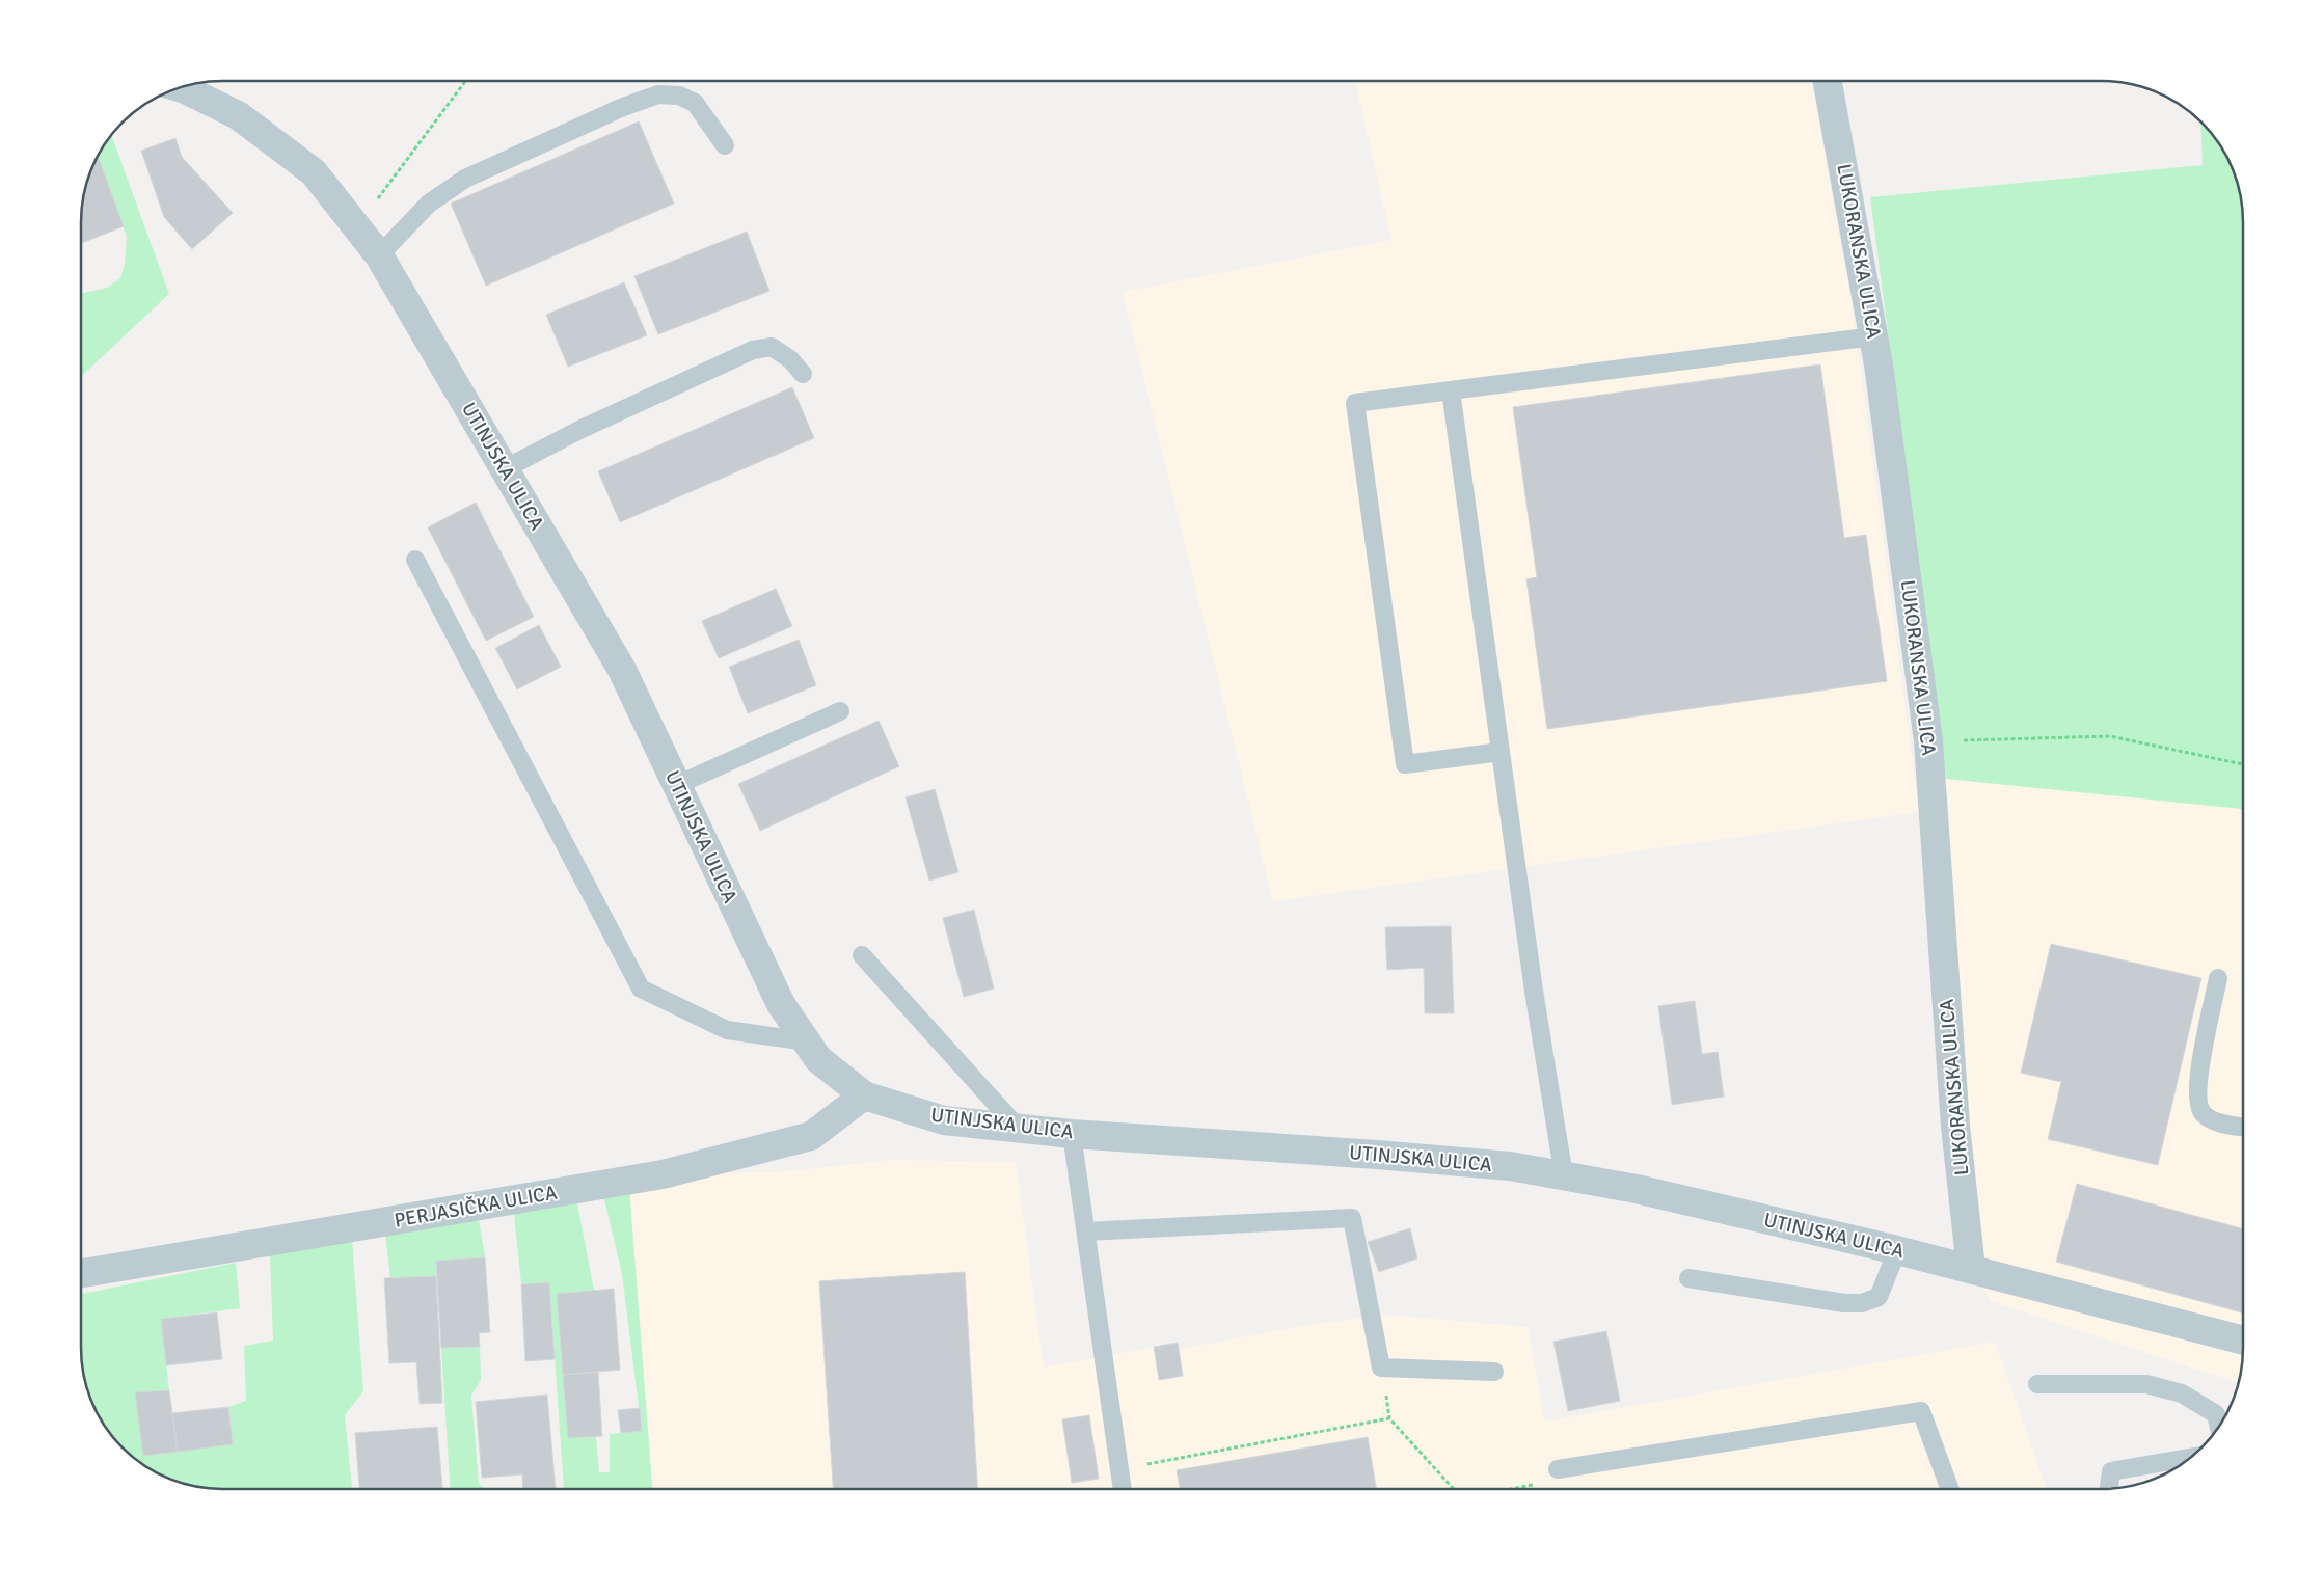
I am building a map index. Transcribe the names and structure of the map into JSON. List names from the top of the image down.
{
  "streets": {
    "street": ["LUKORANSKA ULICA", "UTINJSKA ULICA", "PERJASIČKA ULICA"]
  },
  "crossings": [
    ["LUKORANSKA ULICA", "UTINJSKA ULICA"],
    ["UTINJSKA ULICA", "PERJASIČKA ULICA"]
  ]
}
